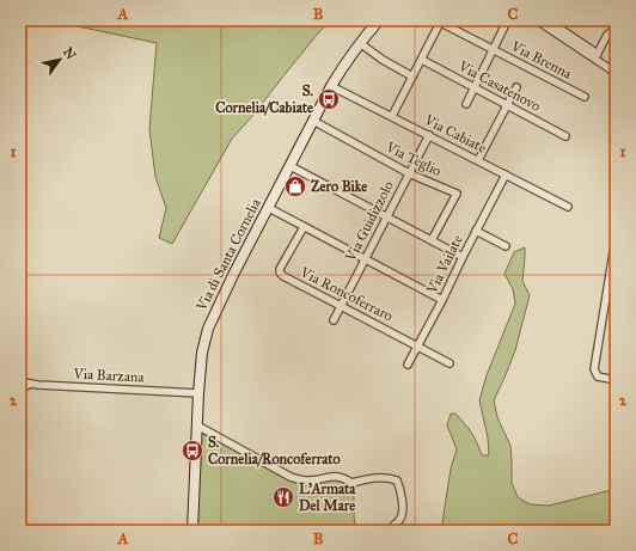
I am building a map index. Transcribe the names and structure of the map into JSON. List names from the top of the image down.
{
  "streets": {
    "street": [
      "Via Brenna",
      "Via Casatenovo",
      "Via Cabiate",
      "Via Teglio",
      "Via Guidizzolo",
      "Via di Santa Cornelia",
      "Via Vailate",
      "Via Roncoferraro",
      "Via Barzana"
    ]
  },
  "crossings": [
    ["Via Cabiate", "Via Guidizzolo"],
    ["Via Cabiate", "Via di Santa Cornelia"],
    ["Via Cabiate", "Via Vailate"],
    ["Via Teglio", "Via Guidizzolo"],
    ["Via Teglio", "Via di Santa Cornelia"],
    ["Via Guidizzolo", "Via Roncoferraro"],
    ["Via di Santa Cornelia", "Via Barzana"],
    ["Via Vailate", "Via Roncoferraro"]
  ],
  "places": {
    "bus stop": ["S. Cornelia/Cabiate", "S. Cornelia/Roncoferrato"],
    "shop": ["Zero Bike"],
    "restaurant": ["L'Armata Del Mare"]
  },
  "north": "top right",
  "grid": {
    "columns": ["A", "B", "C"],
    "rows": ["1", "2"]
  }
}
